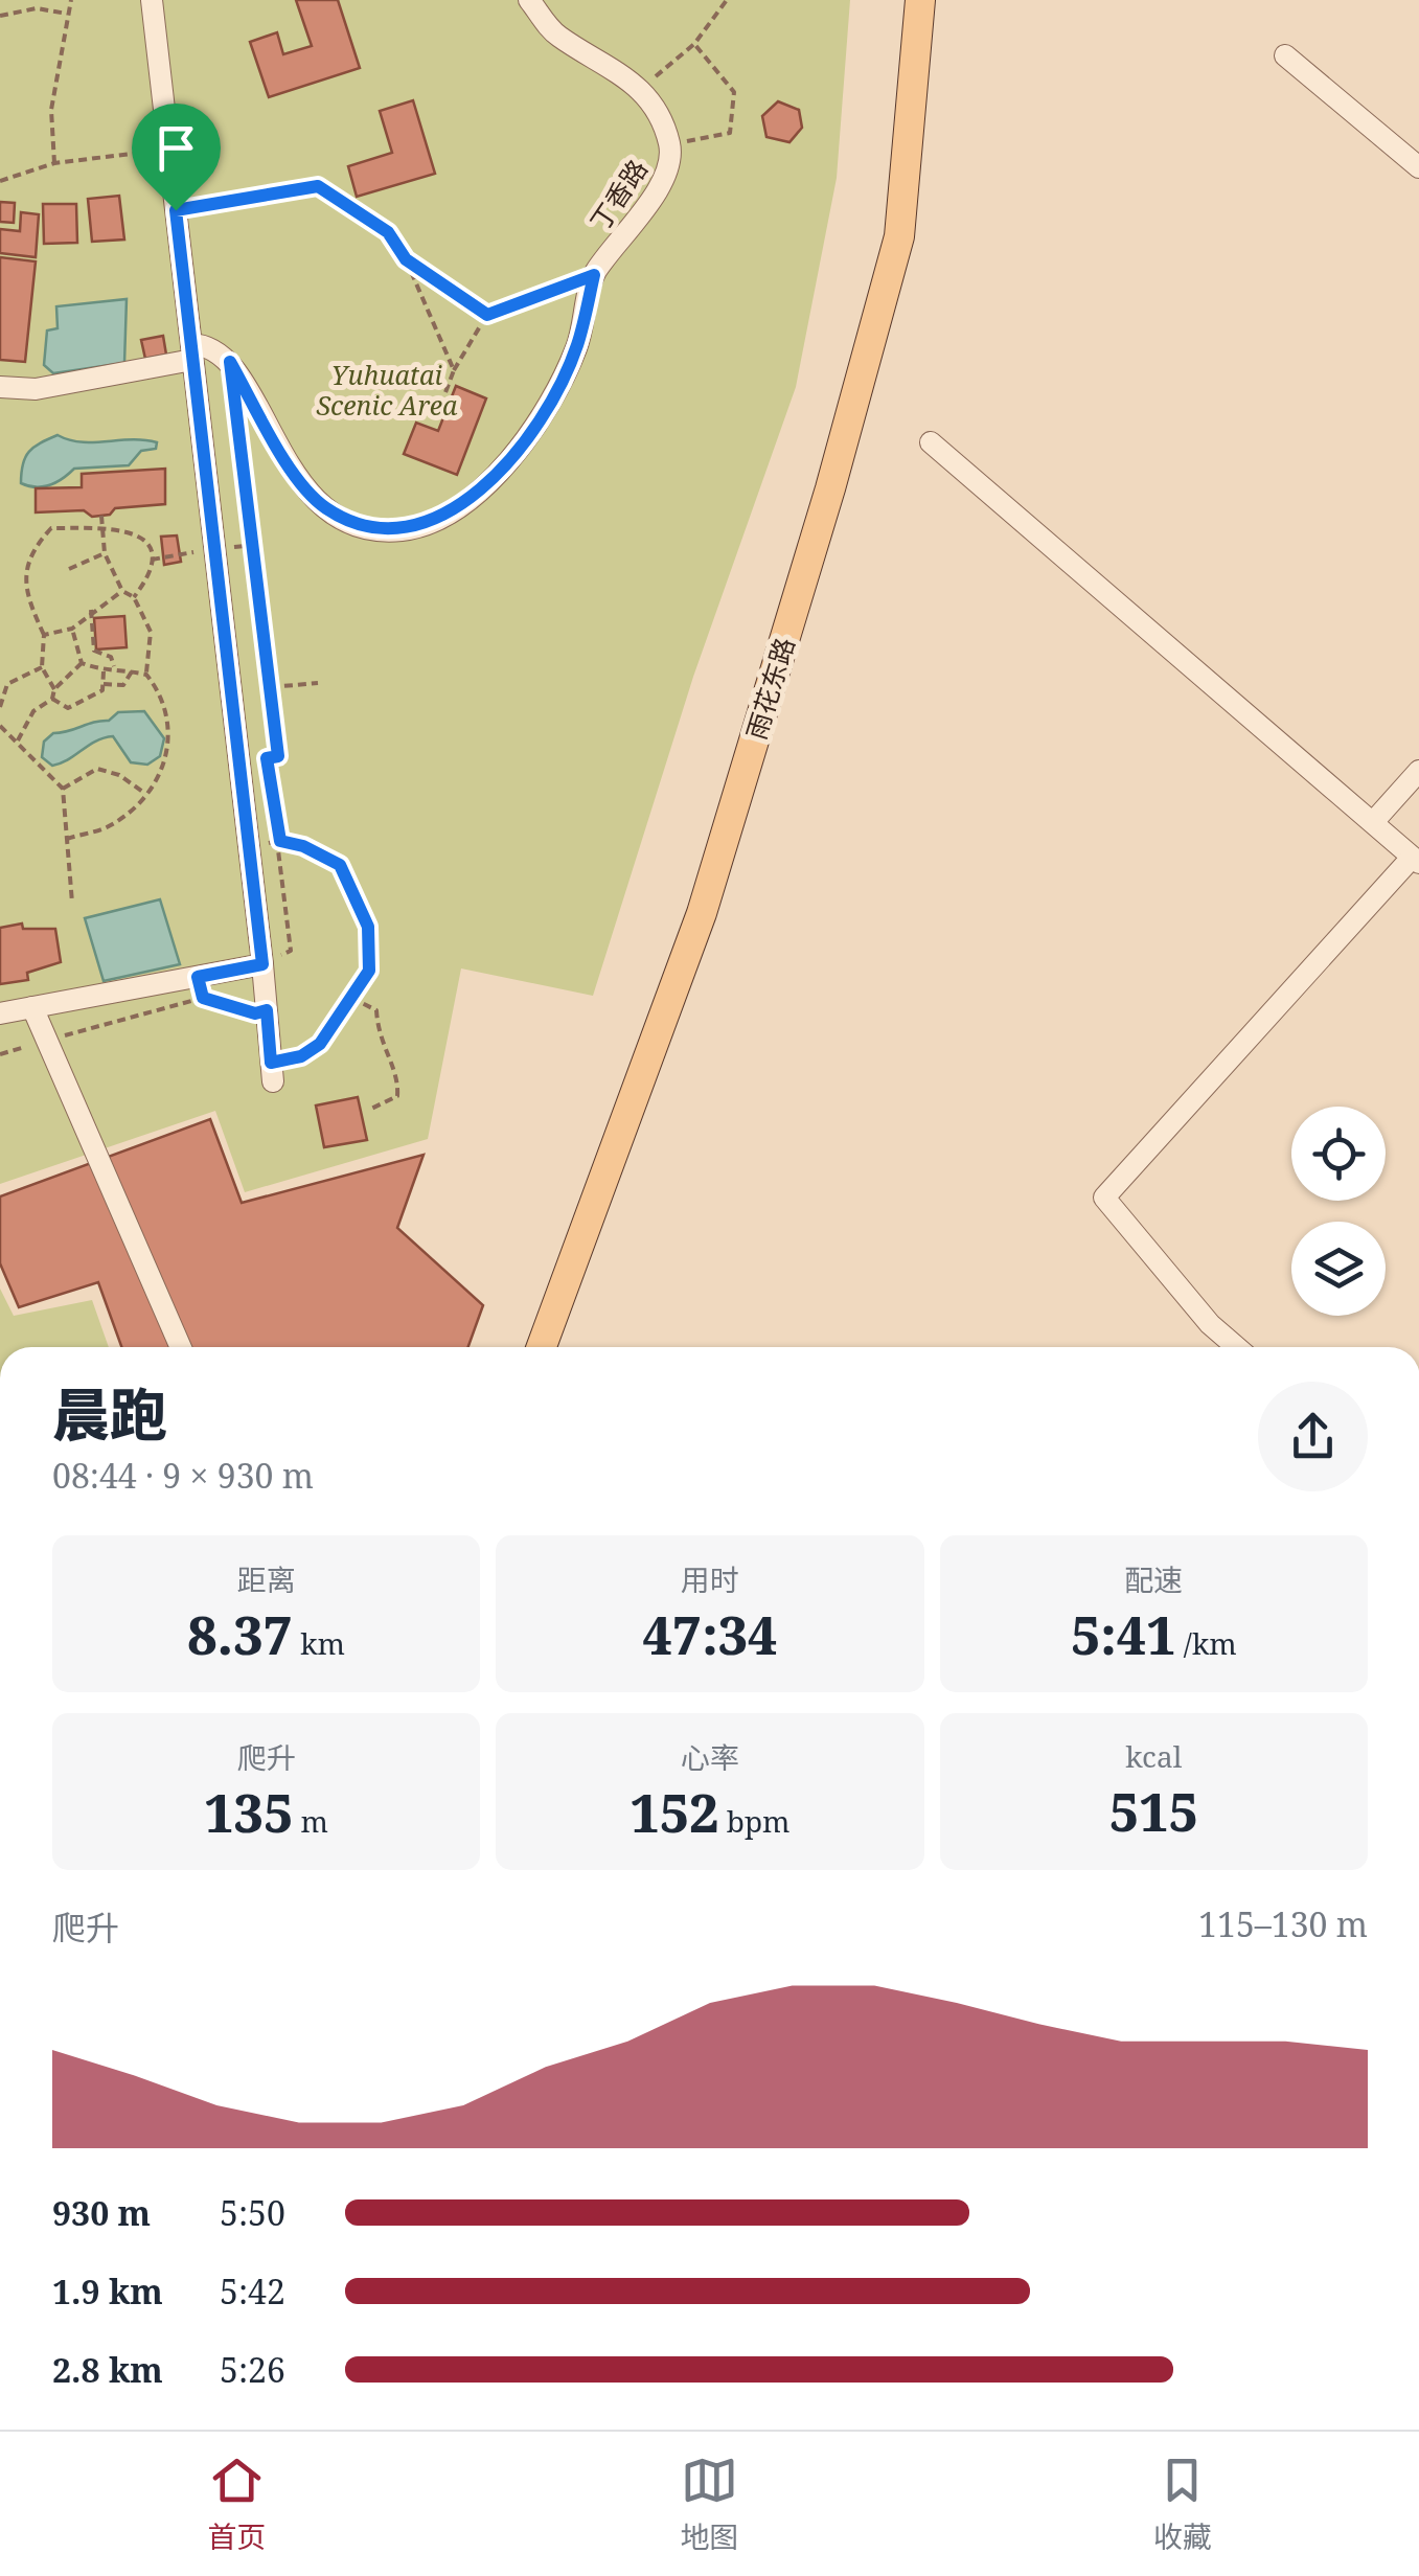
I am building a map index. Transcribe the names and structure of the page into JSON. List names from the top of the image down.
{
  "streets": {
    "main road": ["雨花东路"],
    "street": ["丁香路"]
  },
  "parks": ["Yuhuatai Scenic Area"],
  "page": {
    "heading": ["晨跑", "08:44 · 9 × 930 m"],
    "stats": [
      ["距离", "8.37 km"],
      ["用时", "47:34"],
      ["配速", "5:41 /km"],
      ["爬升", "135 m"],
      ["心率", "152 bpm"],
      ["kcal", "515"]
    ],
    "chart": ["爬升", "115–130 m"],
    "list": [
      {
        "name": "930 m",
        "note": "5:50"
      },
      {
        "name": "1.9 km",
        "note": "5:42"
      },
      {
        "name": "2.8 km",
        "note": "5:26"
      }
    ],
    "tabs": ["首页", "地图", "收藏"]
  }
}
